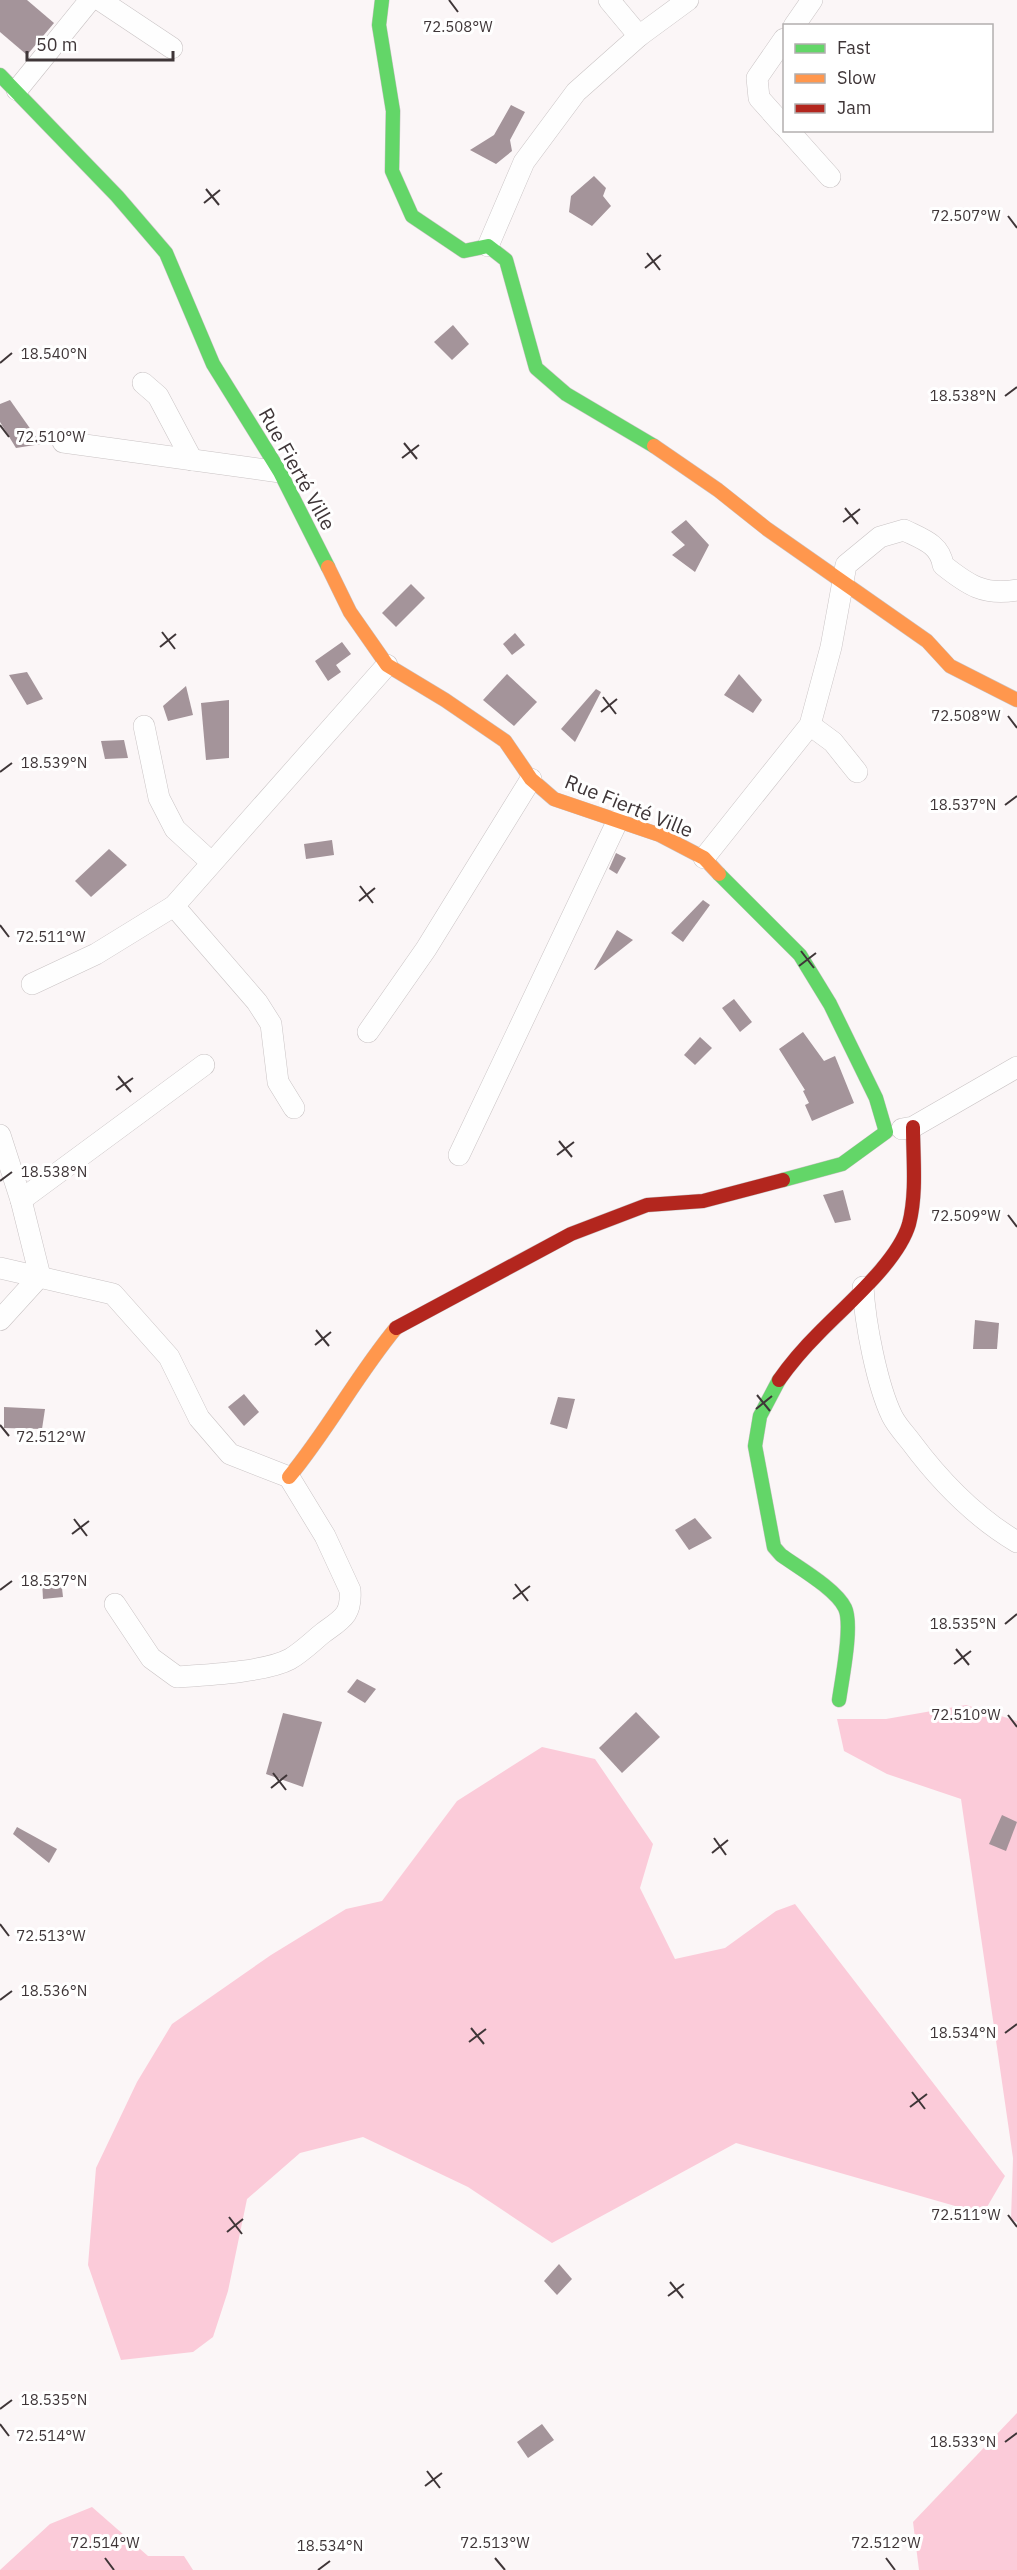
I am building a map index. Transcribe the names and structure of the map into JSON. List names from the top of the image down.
{
  "streets": {
    "street": ["Rue Fierté Ville"]
  },
  "legend": ["Fast", "Slow", "Jam"],
  "scale_bar": "50 m",
  "coordinates": [
    "72.508°W",
    "72.507°W",
    "18.540°N",
    "18.538°N",
    "72.510°W",
    "18.539°N",
    "18.537°N",
    "72.511°W",
    "72.509°W",
    "72.512°W",
    "18.535°N",
    "72.513°W",
    "18.536°N",
    "18.534°N",
    "72.514°W",
    "18.533°N"
  ]
}
